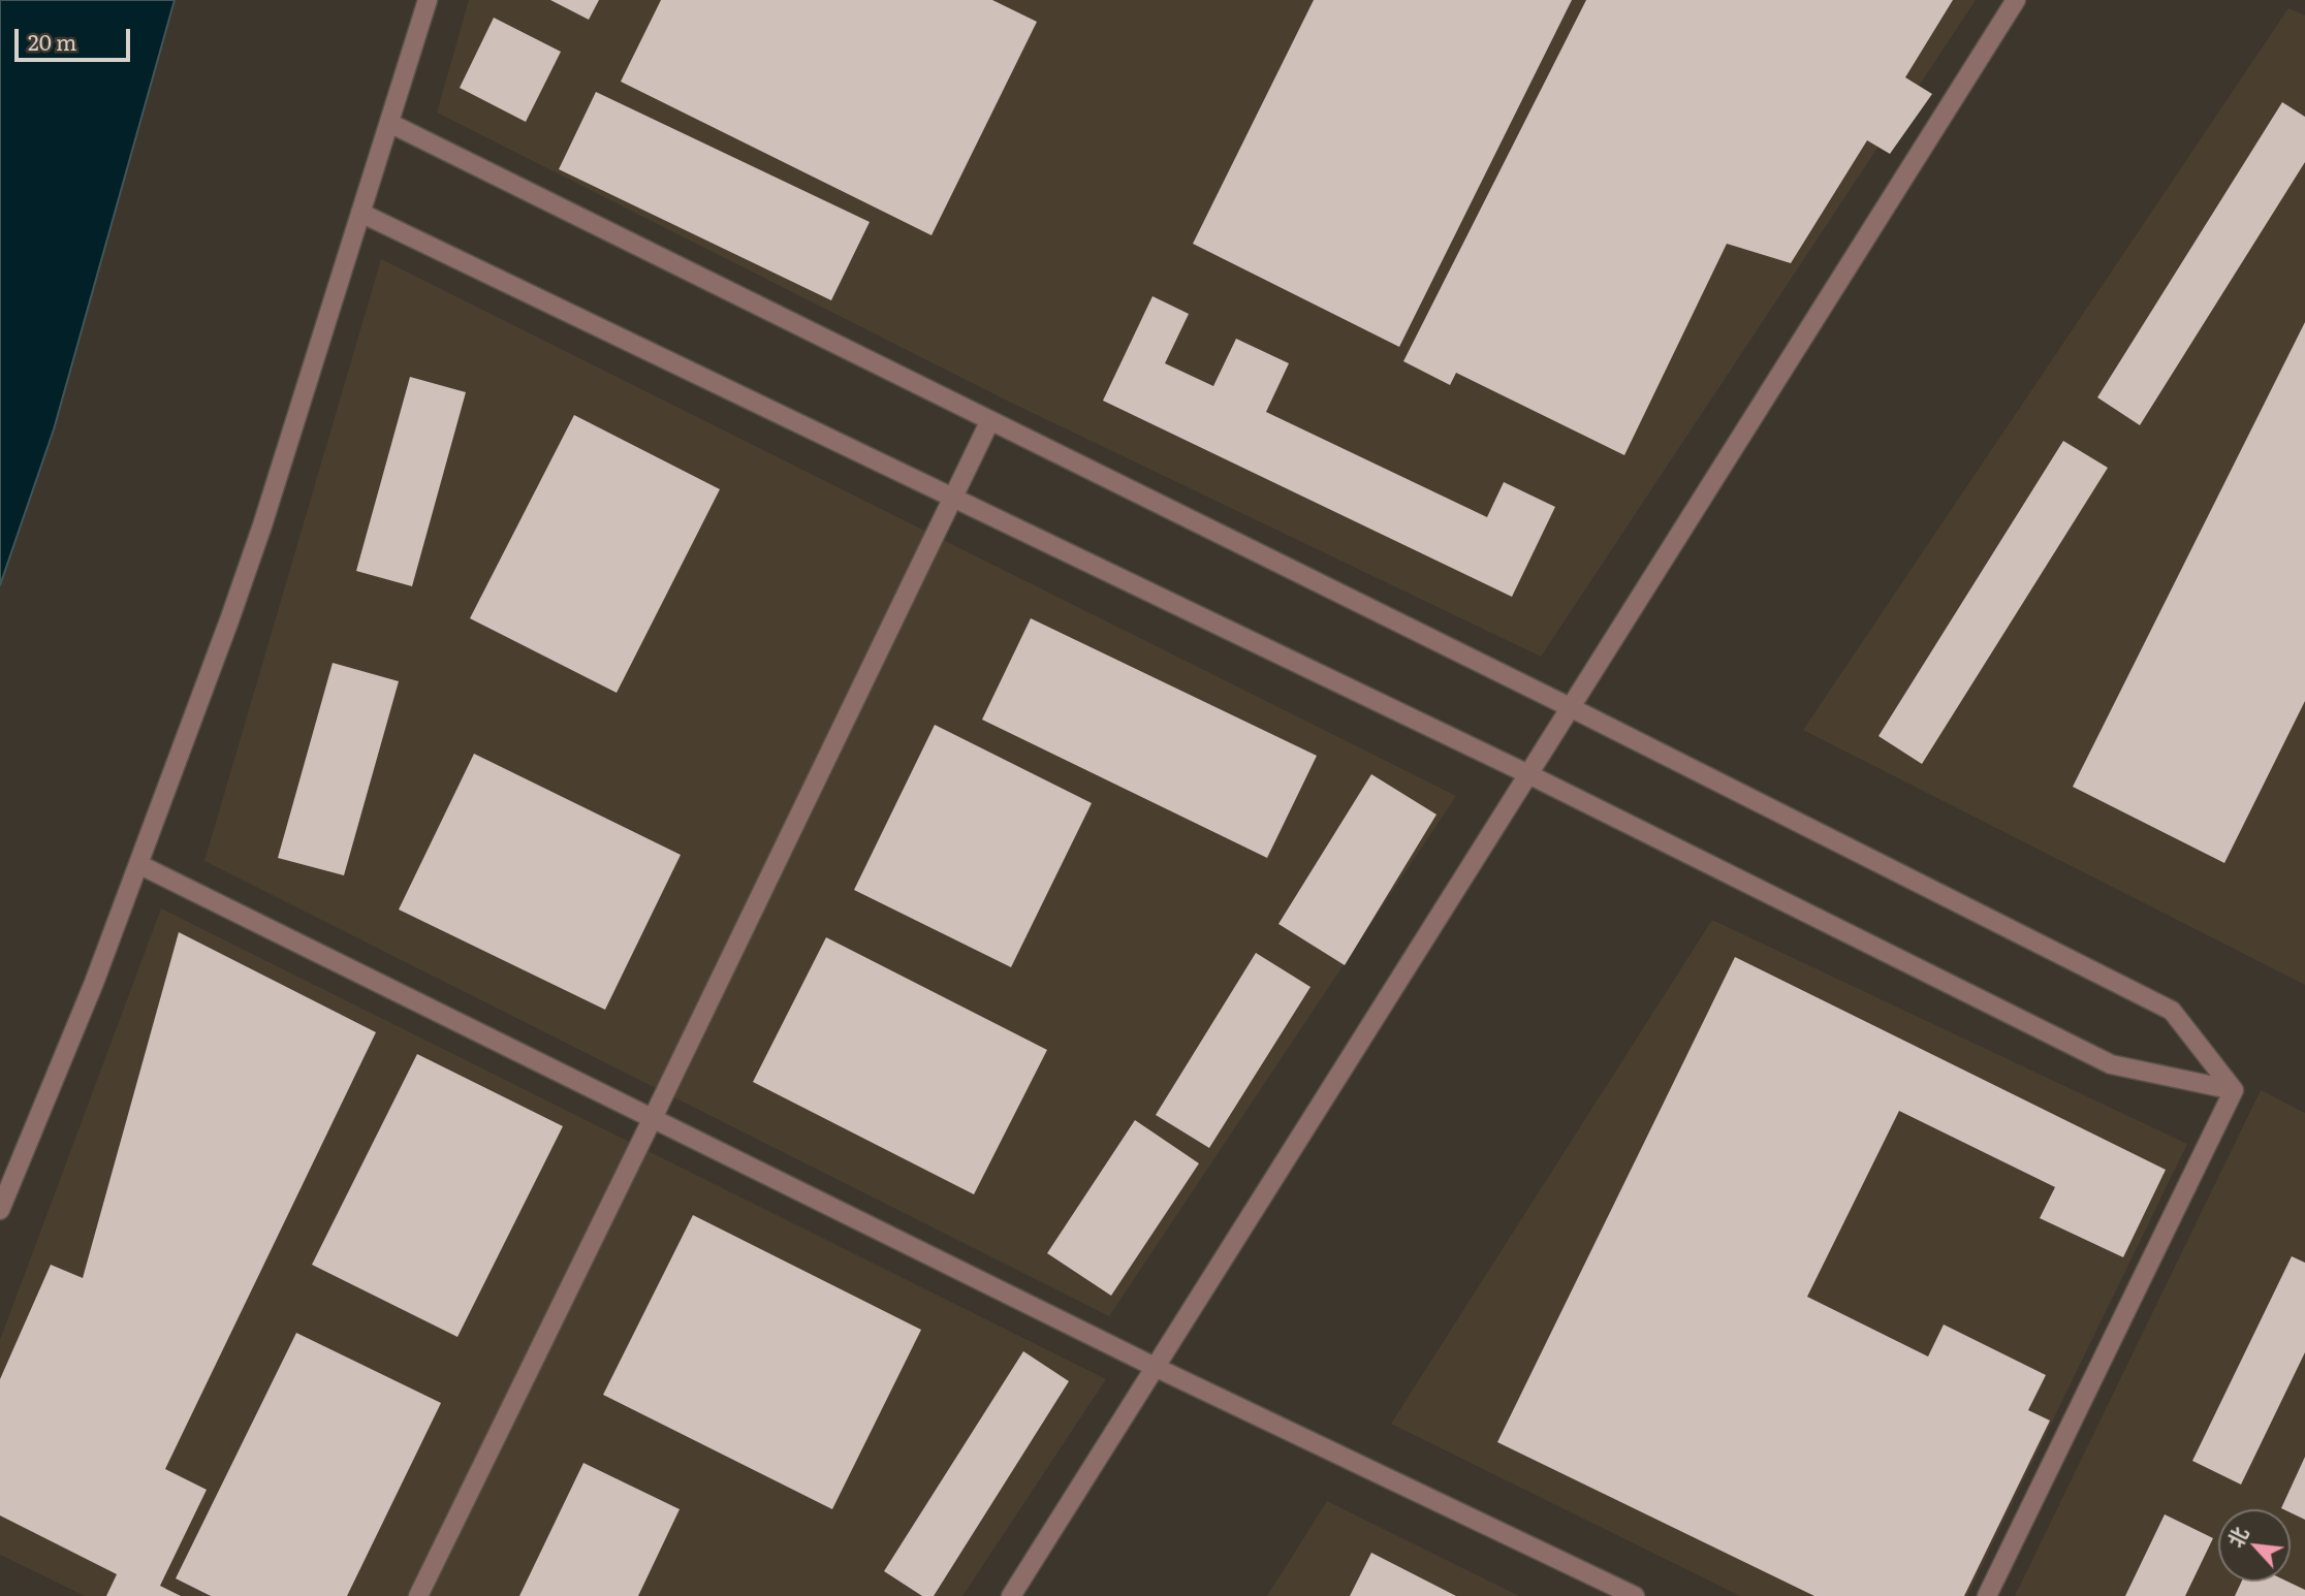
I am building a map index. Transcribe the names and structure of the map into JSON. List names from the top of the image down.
{
  "scale_bar": "20 m",
  "north": "top left"
}
